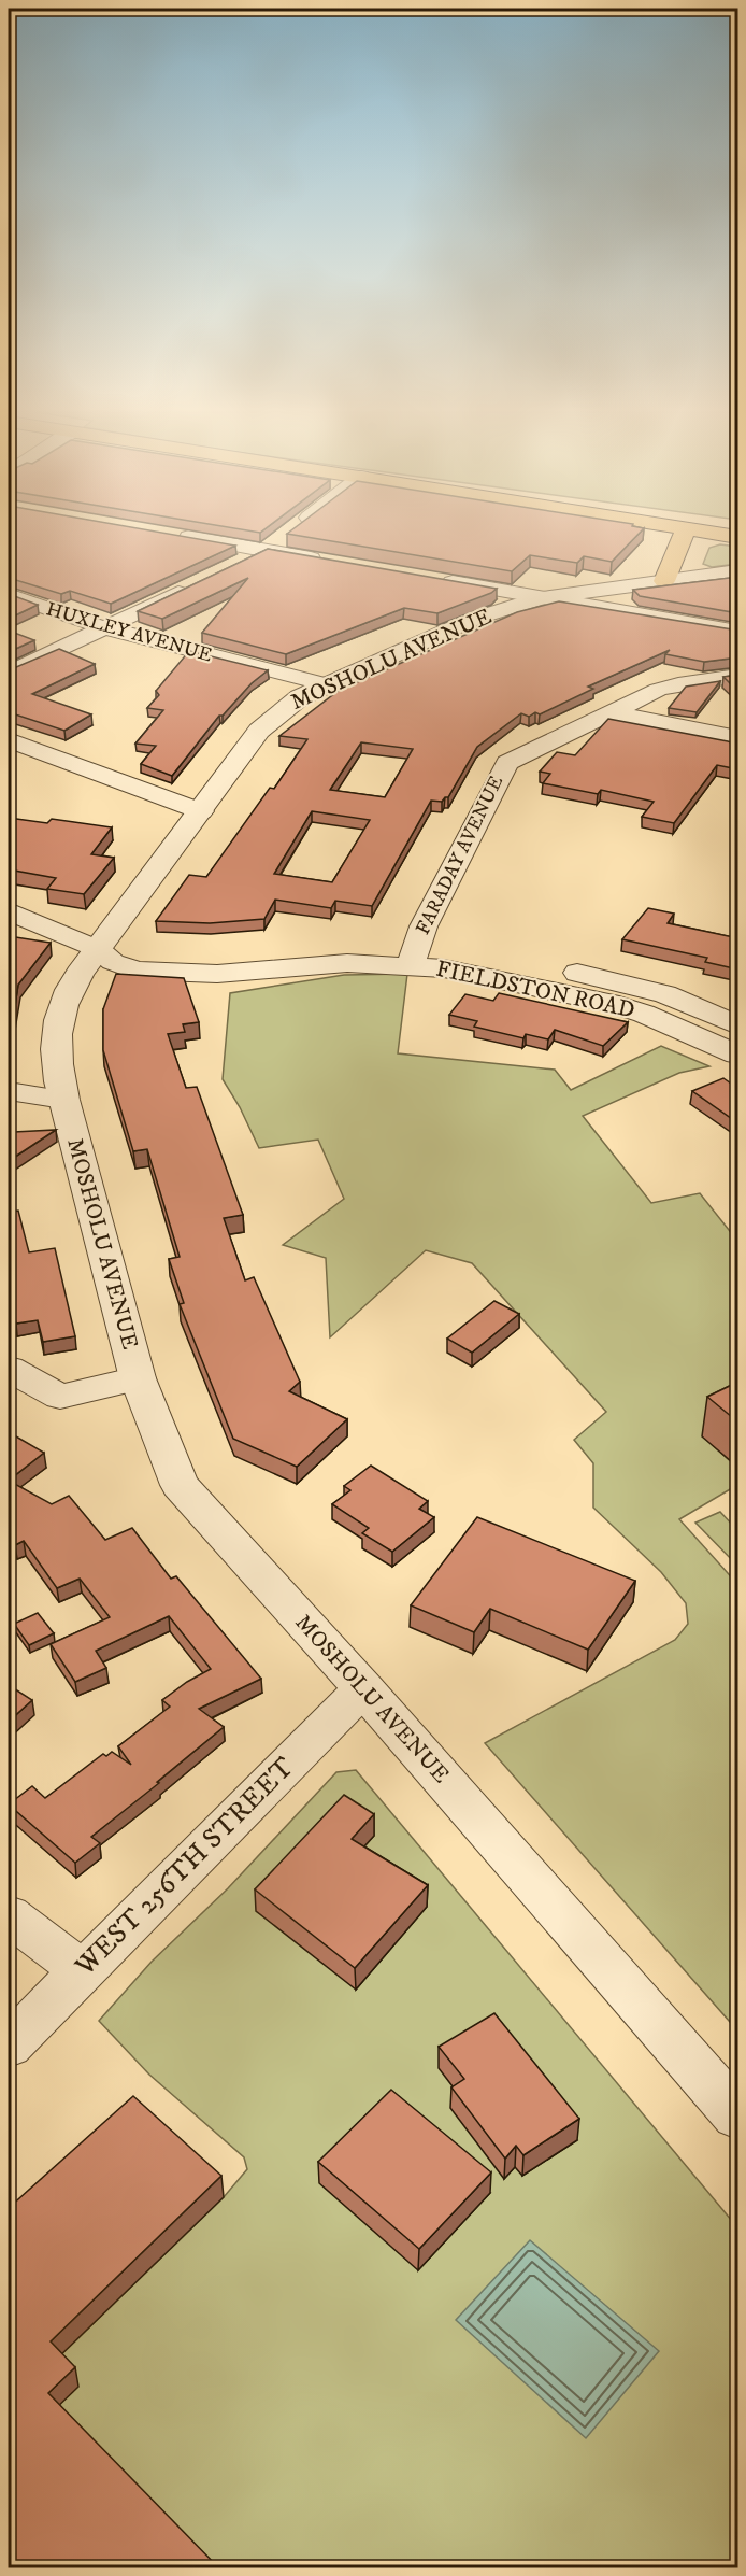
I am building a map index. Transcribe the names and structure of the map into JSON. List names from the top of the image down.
{
  "streets": {
    "street": [
      "HUXLEY AVENUE",
      "MOSHOLU AVENUE",
      "FARADAY AVENUE",
      "FIELDSTON ROAD",
      "WEST 256TH STREET"
    ]
  },
  "crossings": [
    ["HUXLEY AVENUE", "MOSHOLU AVENUE"],
    ["MOSHOLU AVENUE", "FIELDSTON ROAD"],
    ["MOSHOLU AVENUE", "WEST 256TH STREET"],
    ["FARADAY AVENUE", "FIELDSTON ROAD"]
  ]
}
